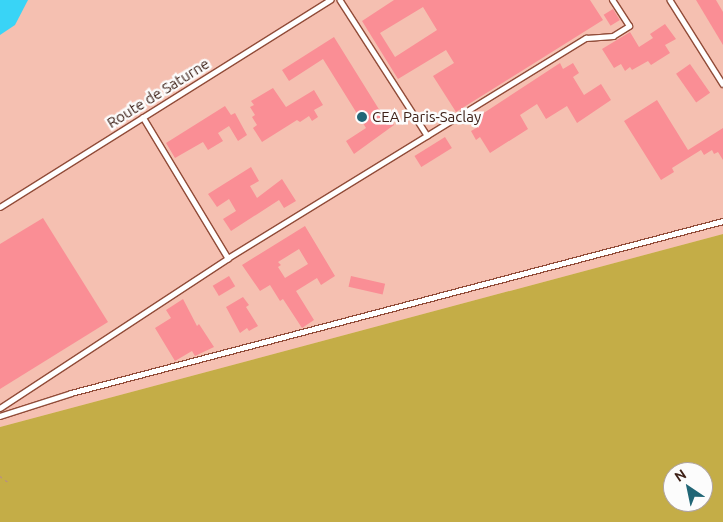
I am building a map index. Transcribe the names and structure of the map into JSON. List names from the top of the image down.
{
  "streets": {
    "lane": ["Route de Saturne"]
  },
  "places": ["CEA Paris-Saclay"],
  "north": "top left"
}
